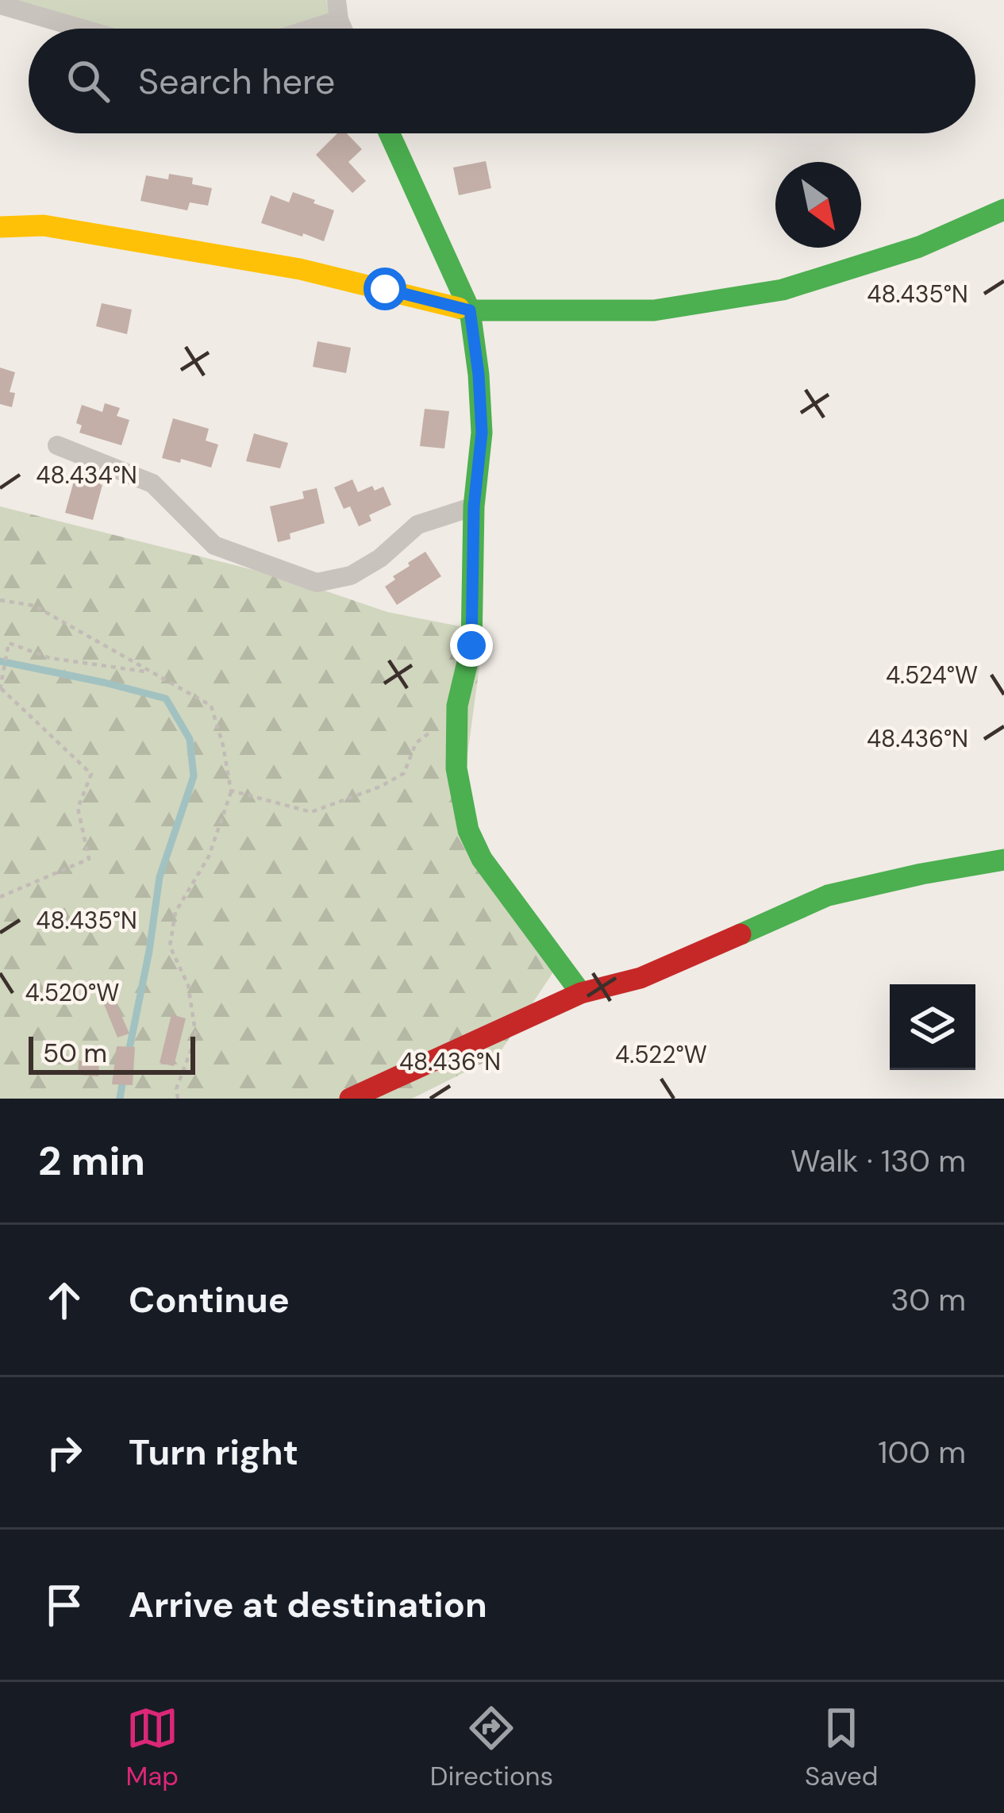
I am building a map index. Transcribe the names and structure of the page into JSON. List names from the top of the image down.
{
  "scale_bar": "50 m",
  "north": "bottom right",
  "page": {
    "search": "Search here",
    "scale": "50 m",
    "heading": ["2 min", "Walk · 130 m"],
    "list": [
      ["Continue", "30 m"],
      ["Turn right", "100 m"],
      "Arrive at destination"
    ],
    "nav": ["Map", "Directions", "Saved"]
  },
  "coordinates": [
    "48.435°N",
    "48.434°N",
    "4.524°W",
    "48.436°N",
    "4.520°W",
    "4.522°W"
  ]
}
